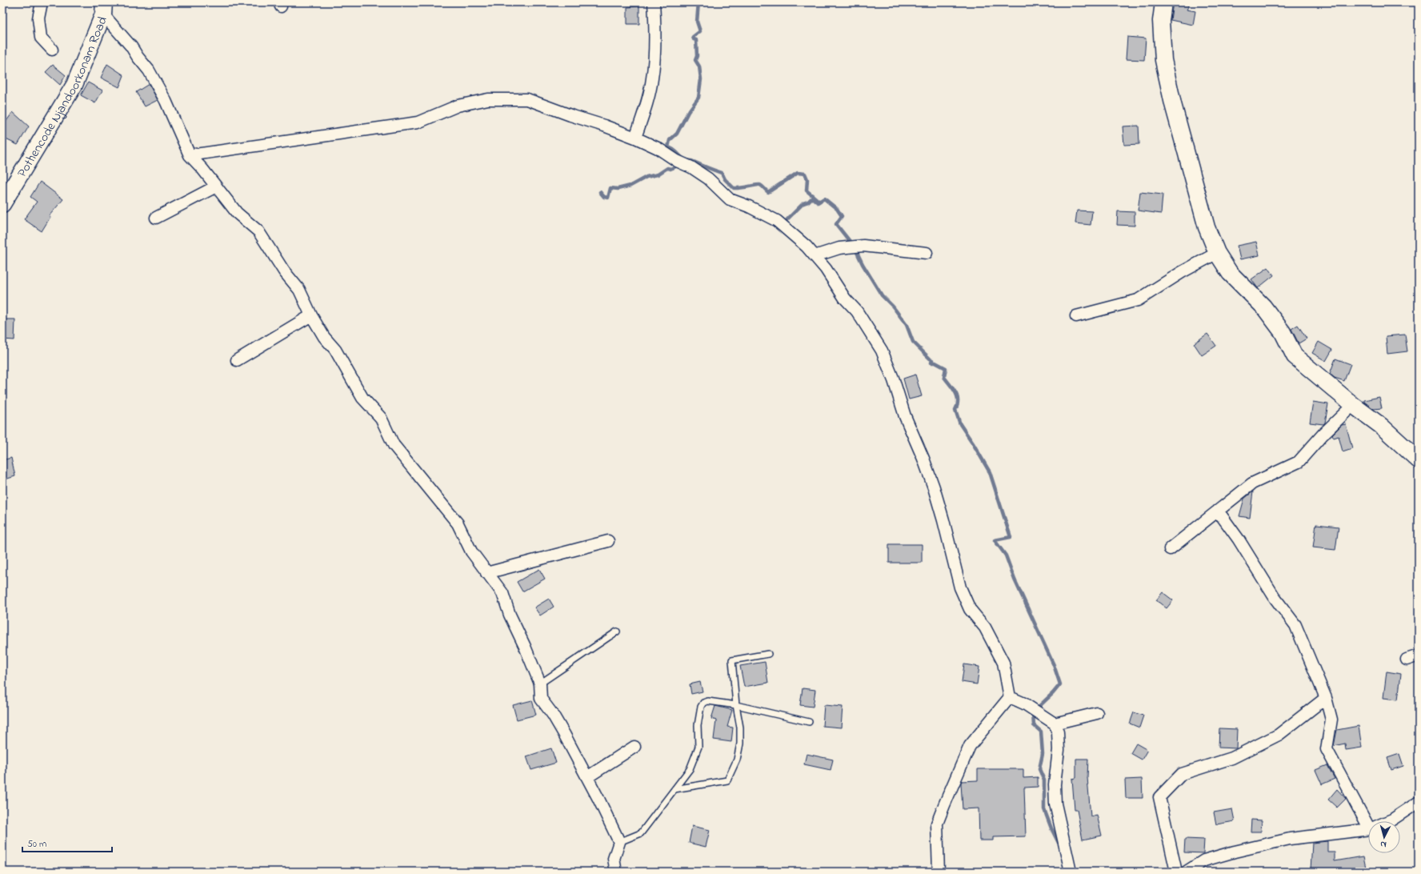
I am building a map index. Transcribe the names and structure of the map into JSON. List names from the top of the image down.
{
  "streets": {
    "main road": ["Pothencode Njandoorkonam Road"]
  },
  "scale_bar": "50 m",
  "north": "bottom"
}
